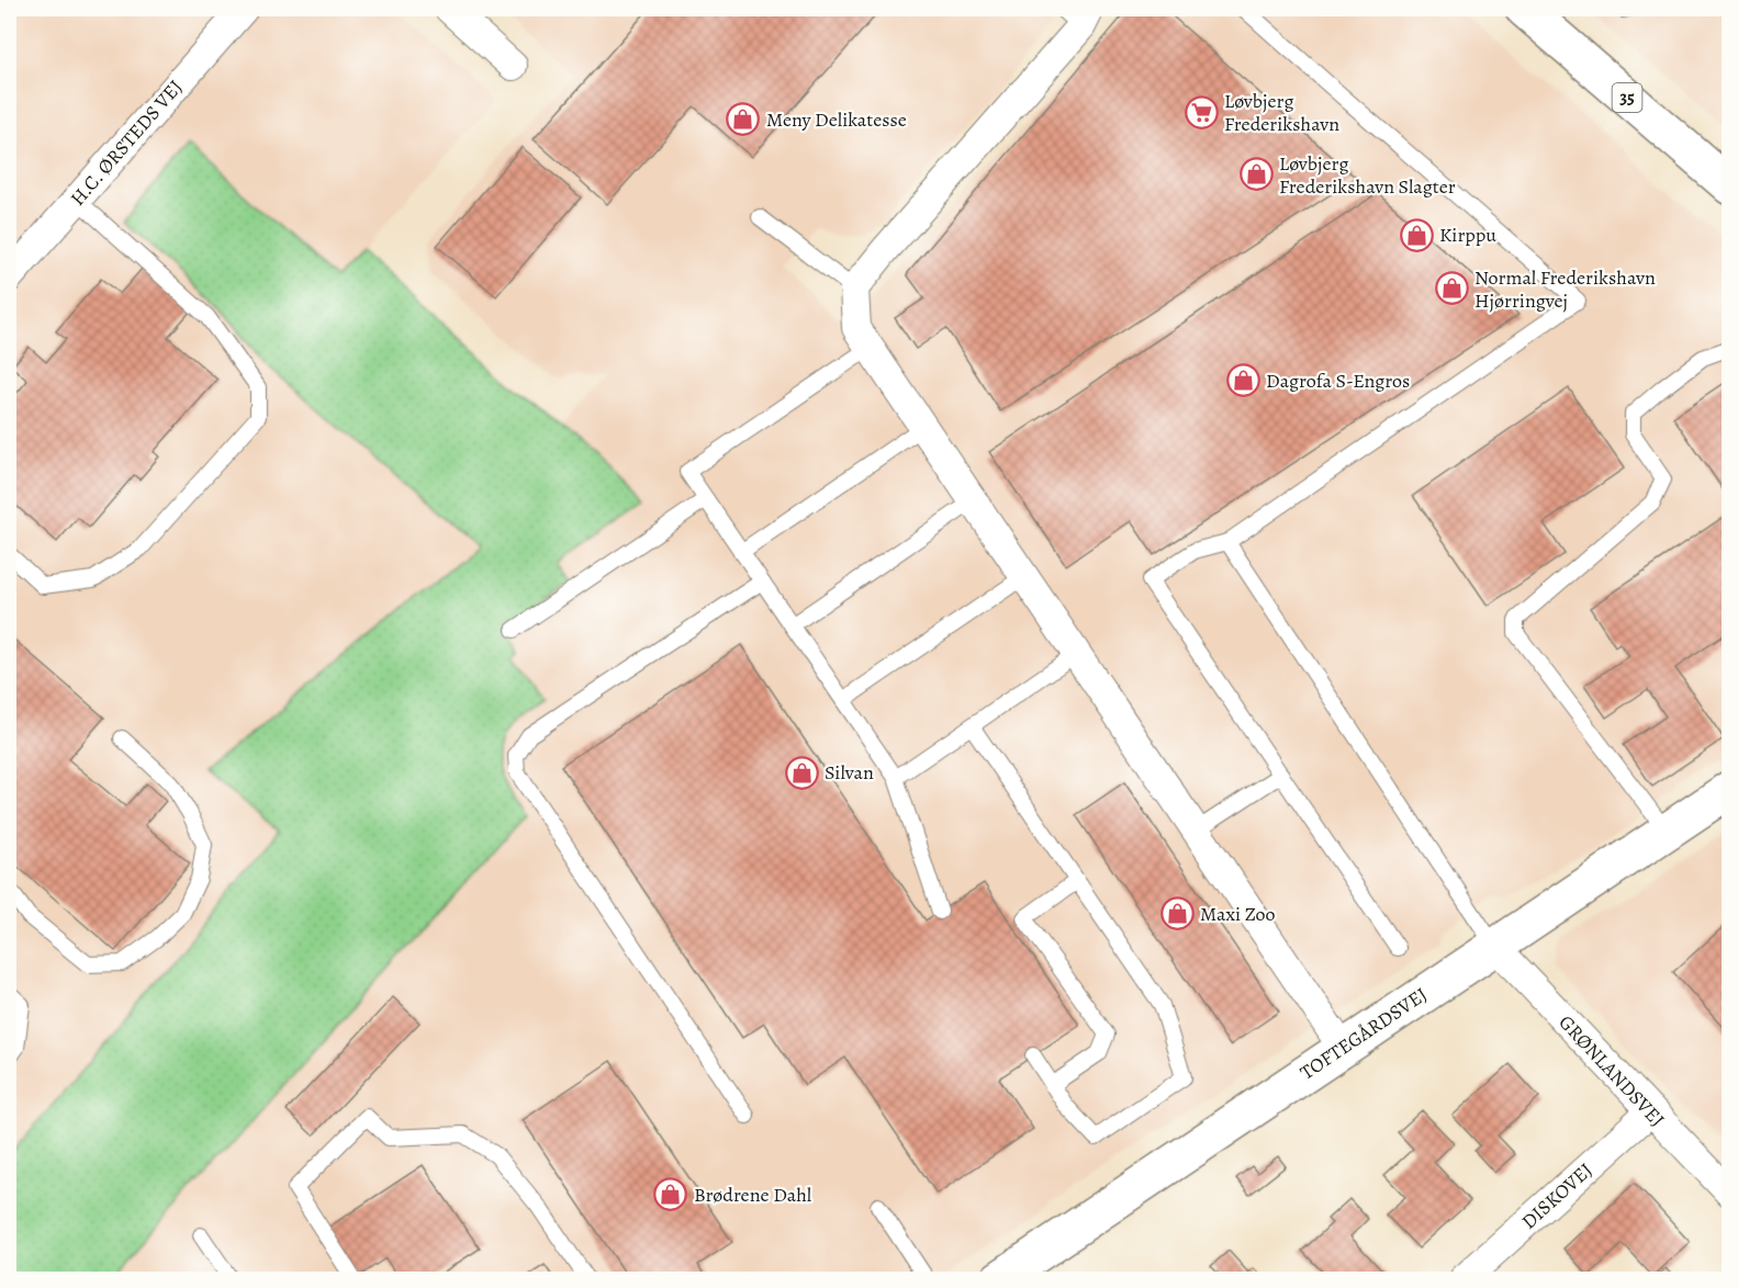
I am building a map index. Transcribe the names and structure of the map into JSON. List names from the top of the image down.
{
  "streets": {
    "street": [
      "35",
      "H.C. ØRSTEDS VEJ",
      "TOFTEGÅRDSVEJ",
      "GRØNLANDSVEJ",
      "DISKOVEJ"
    ]
  },
  "crossings": [
    ["TOFTEGÅRDSVEJ", "GRØNLANDSVEJ"],
    ["GRØNLANDSVEJ", "DISKOVEJ"]
  ],
  "places": {
    "supermarket": ["Løvbjerg Frederikshavn"],
    "shop": [
      "Meny Delikatesse",
      "Løvbjerg Frederikshavn Slagter",
      "Kirppu",
      "Normal Frederikshavn Hjørringvej",
      "Dagrofa S-Engros",
      "Silvan",
      "Maxi Zoo",
      "Brødrene Dahl"
    ]
  }
}
